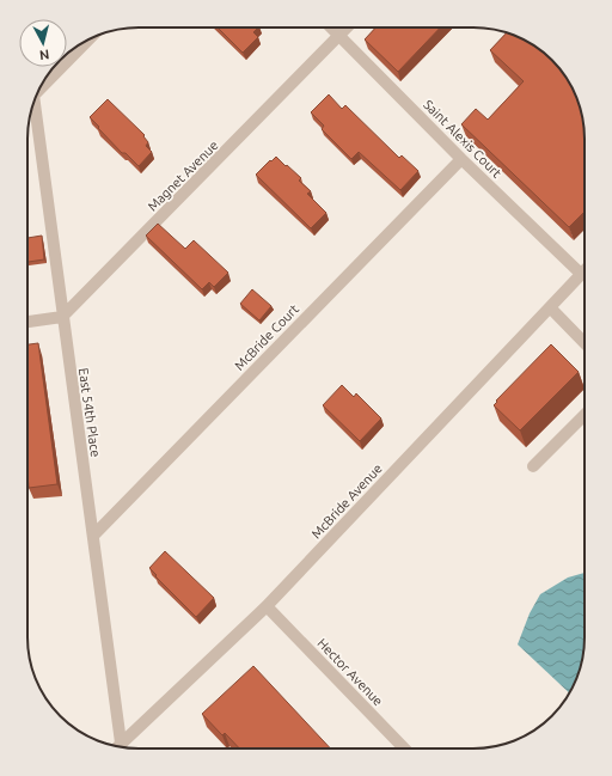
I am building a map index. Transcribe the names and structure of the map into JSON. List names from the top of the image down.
{
  "streets": {
    "street": [
      "Saint Alexis Court",
      "Magnet Avenue",
      "McBride Court",
      "East 54th Place",
      "McBride Avenue",
      "Hector Avenue"
    ]
  },
  "crossings": [
    ["Saint Alexis Court", "Magnet Avenue"],
    ["Saint Alexis Court", "McBride Court"],
    ["Saint Alexis Court", "McBride Avenue"],
    ["Magnet Avenue", "East 54th Place"],
    ["McBride Court", "East 54th Place"],
    ["McBride Avenue", "Hector Avenue"]
  ],
  "north": "bottom"
}
